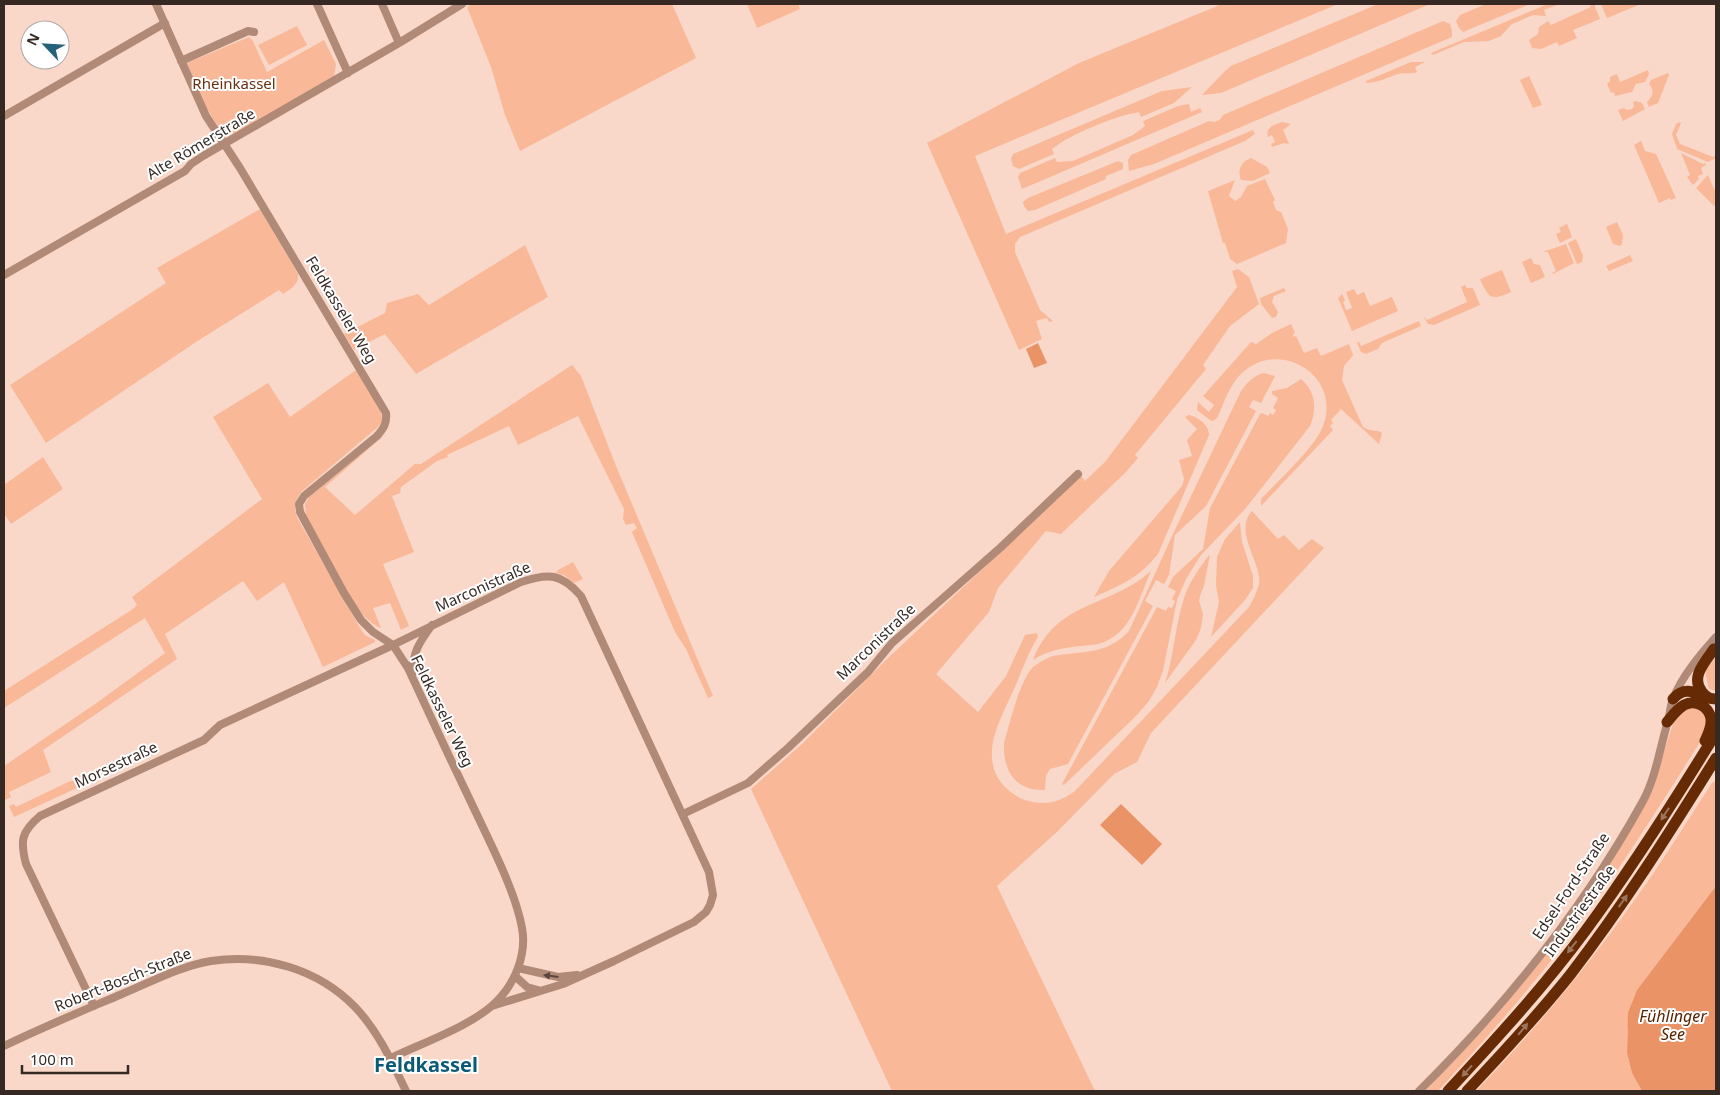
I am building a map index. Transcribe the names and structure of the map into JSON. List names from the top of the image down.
{
  "streets": {
    "highway": ["Industriestraße"],
    "street": [
      "Alte Römerstraße",
      "Feldkasseler Weg",
      "Marconistraße",
      "Morsestraße",
      "Edsel-Ford-Straße",
      "Robert-Bosch-Straße"
    ]
  },
  "crossings": [
    ["Alte Römerstraße", "Feldkasseler Weg"],
    ["Feldkasseler Weg", "Marconistraße"],
    ["Feldkasseler Weg", "Morsestraße"],
    ["Feldkasseler Weg", "Robert-Bosch-Straße"],
    ["Marconistraße", "Morsestraße"],
    ["Morsestraße", "Robert-Bosch-Straße"]
  ],
  "districts": ["Feldkassel"],
  "water": ["Fühlinger See"],
  "parks": ["Rheinkassel"],
  "scale_bar": "100 m",
  "north": "top left"
}
